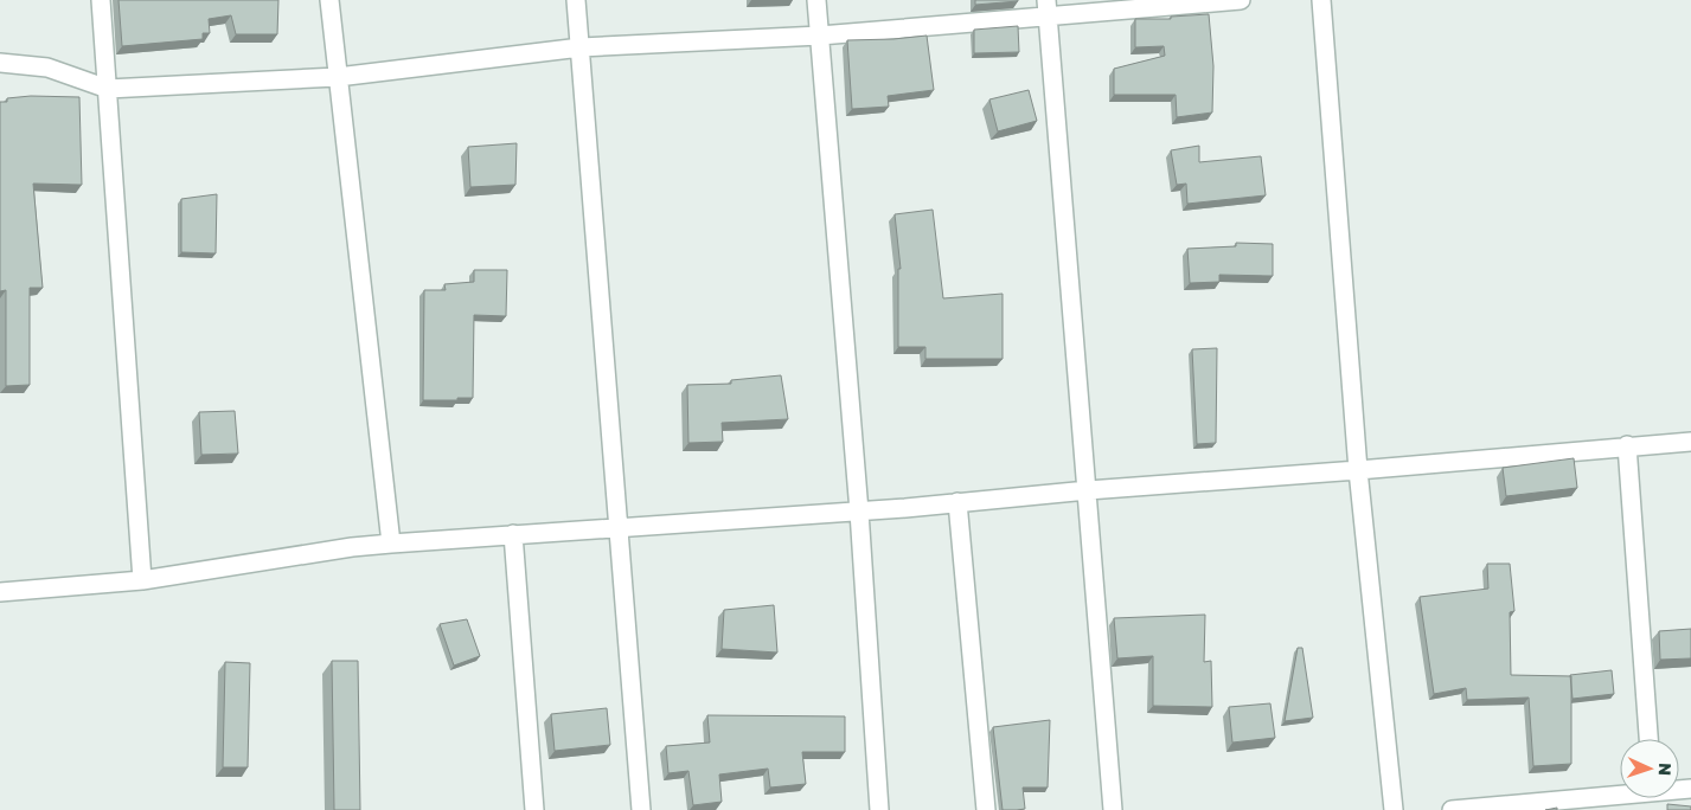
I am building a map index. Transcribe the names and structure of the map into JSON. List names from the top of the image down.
{
  "north": "right"
}
